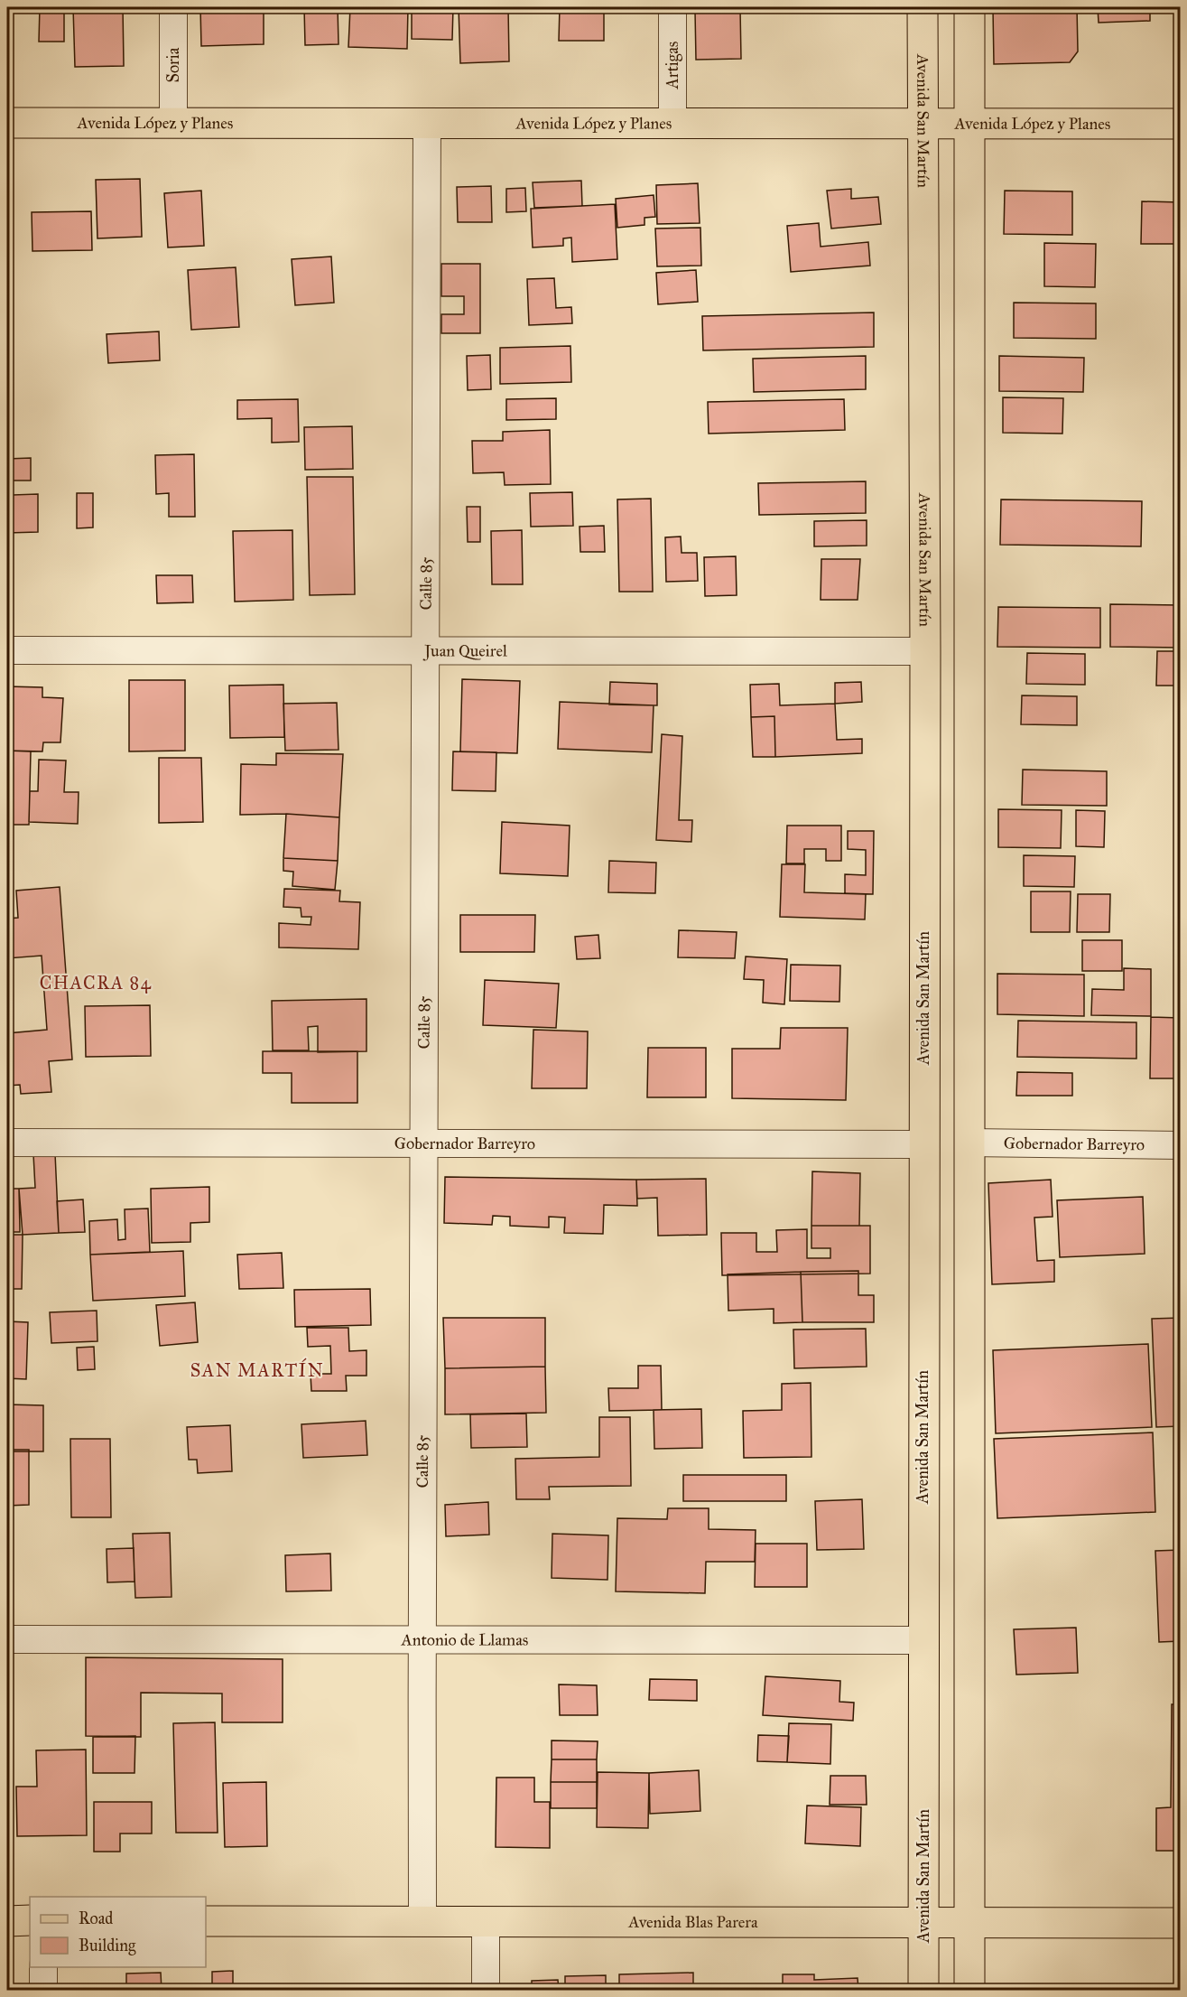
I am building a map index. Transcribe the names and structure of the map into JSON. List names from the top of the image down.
{
  "streets": {
    "main road": ["Avenida San Martín", "Avenida López y Planes", "Avenida Blas Parera"],
    "street": [
      "Soria",
      "Artigas",
      "Calle 85",
      "Juan Queirel",
      "Gobernador Barreyro",
      "Antonio de Llamas"
    ]
  },
  "crossings": [
    ["Soria", "Avenida López y Planes"],
    ["Artigas", "Avenida López y Planes"],
    ["Avenida San Martín", "Avenida López y Planes"],
    ["Avenida San Martín", "Juan Queirel"],
    ["Avenida San Martín", "Gobernador Barreyro"],
    ["Avenida San Martín", "Antonio de Llamas"],
    ["Avenida San Martín", "Avenida Blas Parera"],
    ["Avenida López y Planes", "Calle 85"],
    ["Calle 85", "Juan Queirel"],
    ["Calle 85", "Gobernador Barreyro"],
    ["Calle 85", "Antonio de Llamas"],
    ["Calle 85", "Avenida Blas Parera"]
  ],
  "districts": ["CHACRA 84", "SAN MARTÍN"],
  "legend": ["Road", "Building"]
}
